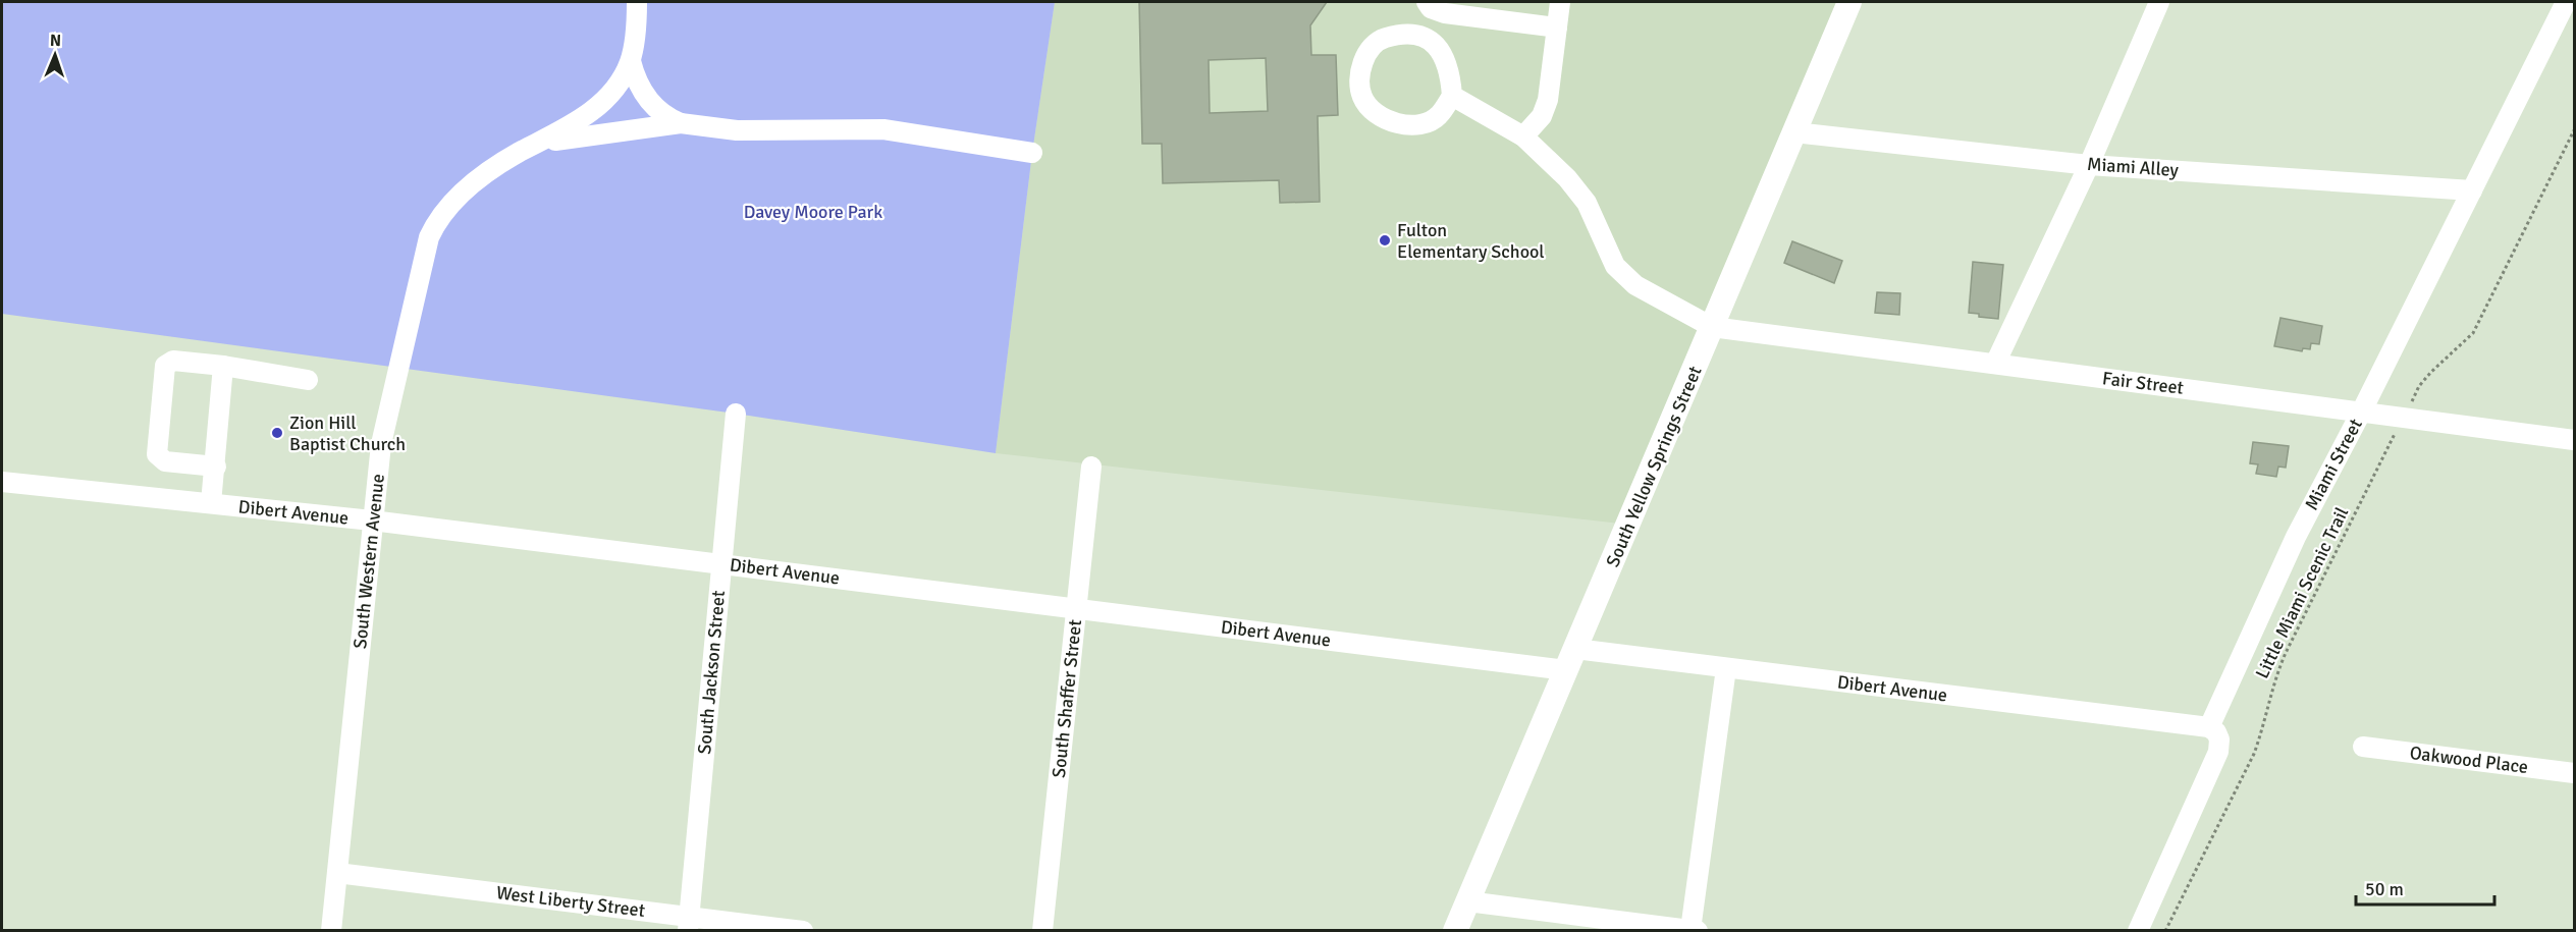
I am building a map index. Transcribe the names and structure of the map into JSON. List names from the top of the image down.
{
  "streets": {
    "main road": ["South Yellow Springs Street"],
    "street": [
      "Miami Alley",
      "Fair Street",
      "Miami Street",
      "Dibert Avenue",
      "South Western Avenue",
      "South Jackson Street",
      "South Shaffer Street",
      "Oakwood Place",
      "West Liberty Street"
    ],
    "path": ["Little Miami Scenic Trail"]
  },
  "crossings": [
    ["Miami Alley", "Miami Street"],
    ["Miami Alley", "South Yellow Springs Street"],
    ["Fair Street", "Miami Street"],
    ["Fair Street", "South Yellow Springs Street"],
    ["Miami Street", "Dibert Avenue"],
    ["South Yellow Springs Street", "Dibert Avenue"],
    ["Dibert Avenue", "South Western Avenue"],
    ["Dibert Avenue", "South Jackson Street"],
    ["Dibert Avenue", "South Shaffer Street"],
    ["South Western Avenue", "West Liberty Street"],
    ["South Jackson Street", "West Liberty Street"]
  ],
  "parks": ["Davey Moore Park"],
  "places": ["Fulton Elementary School", "Zion Hill Baptist Church"],
  "scale_bar": "50 m",
  "north": "top"
}
